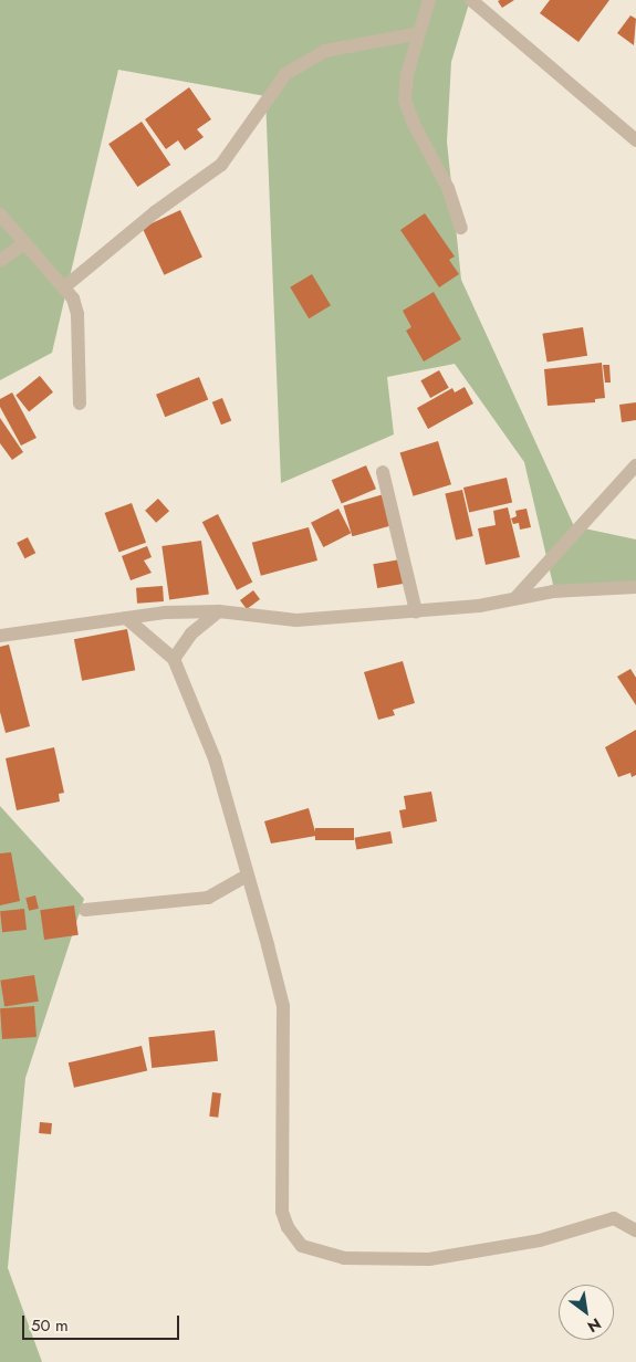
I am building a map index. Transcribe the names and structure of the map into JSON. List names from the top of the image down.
{
  "scale_bar": "50 m",
  "north": "bottom right"
}
